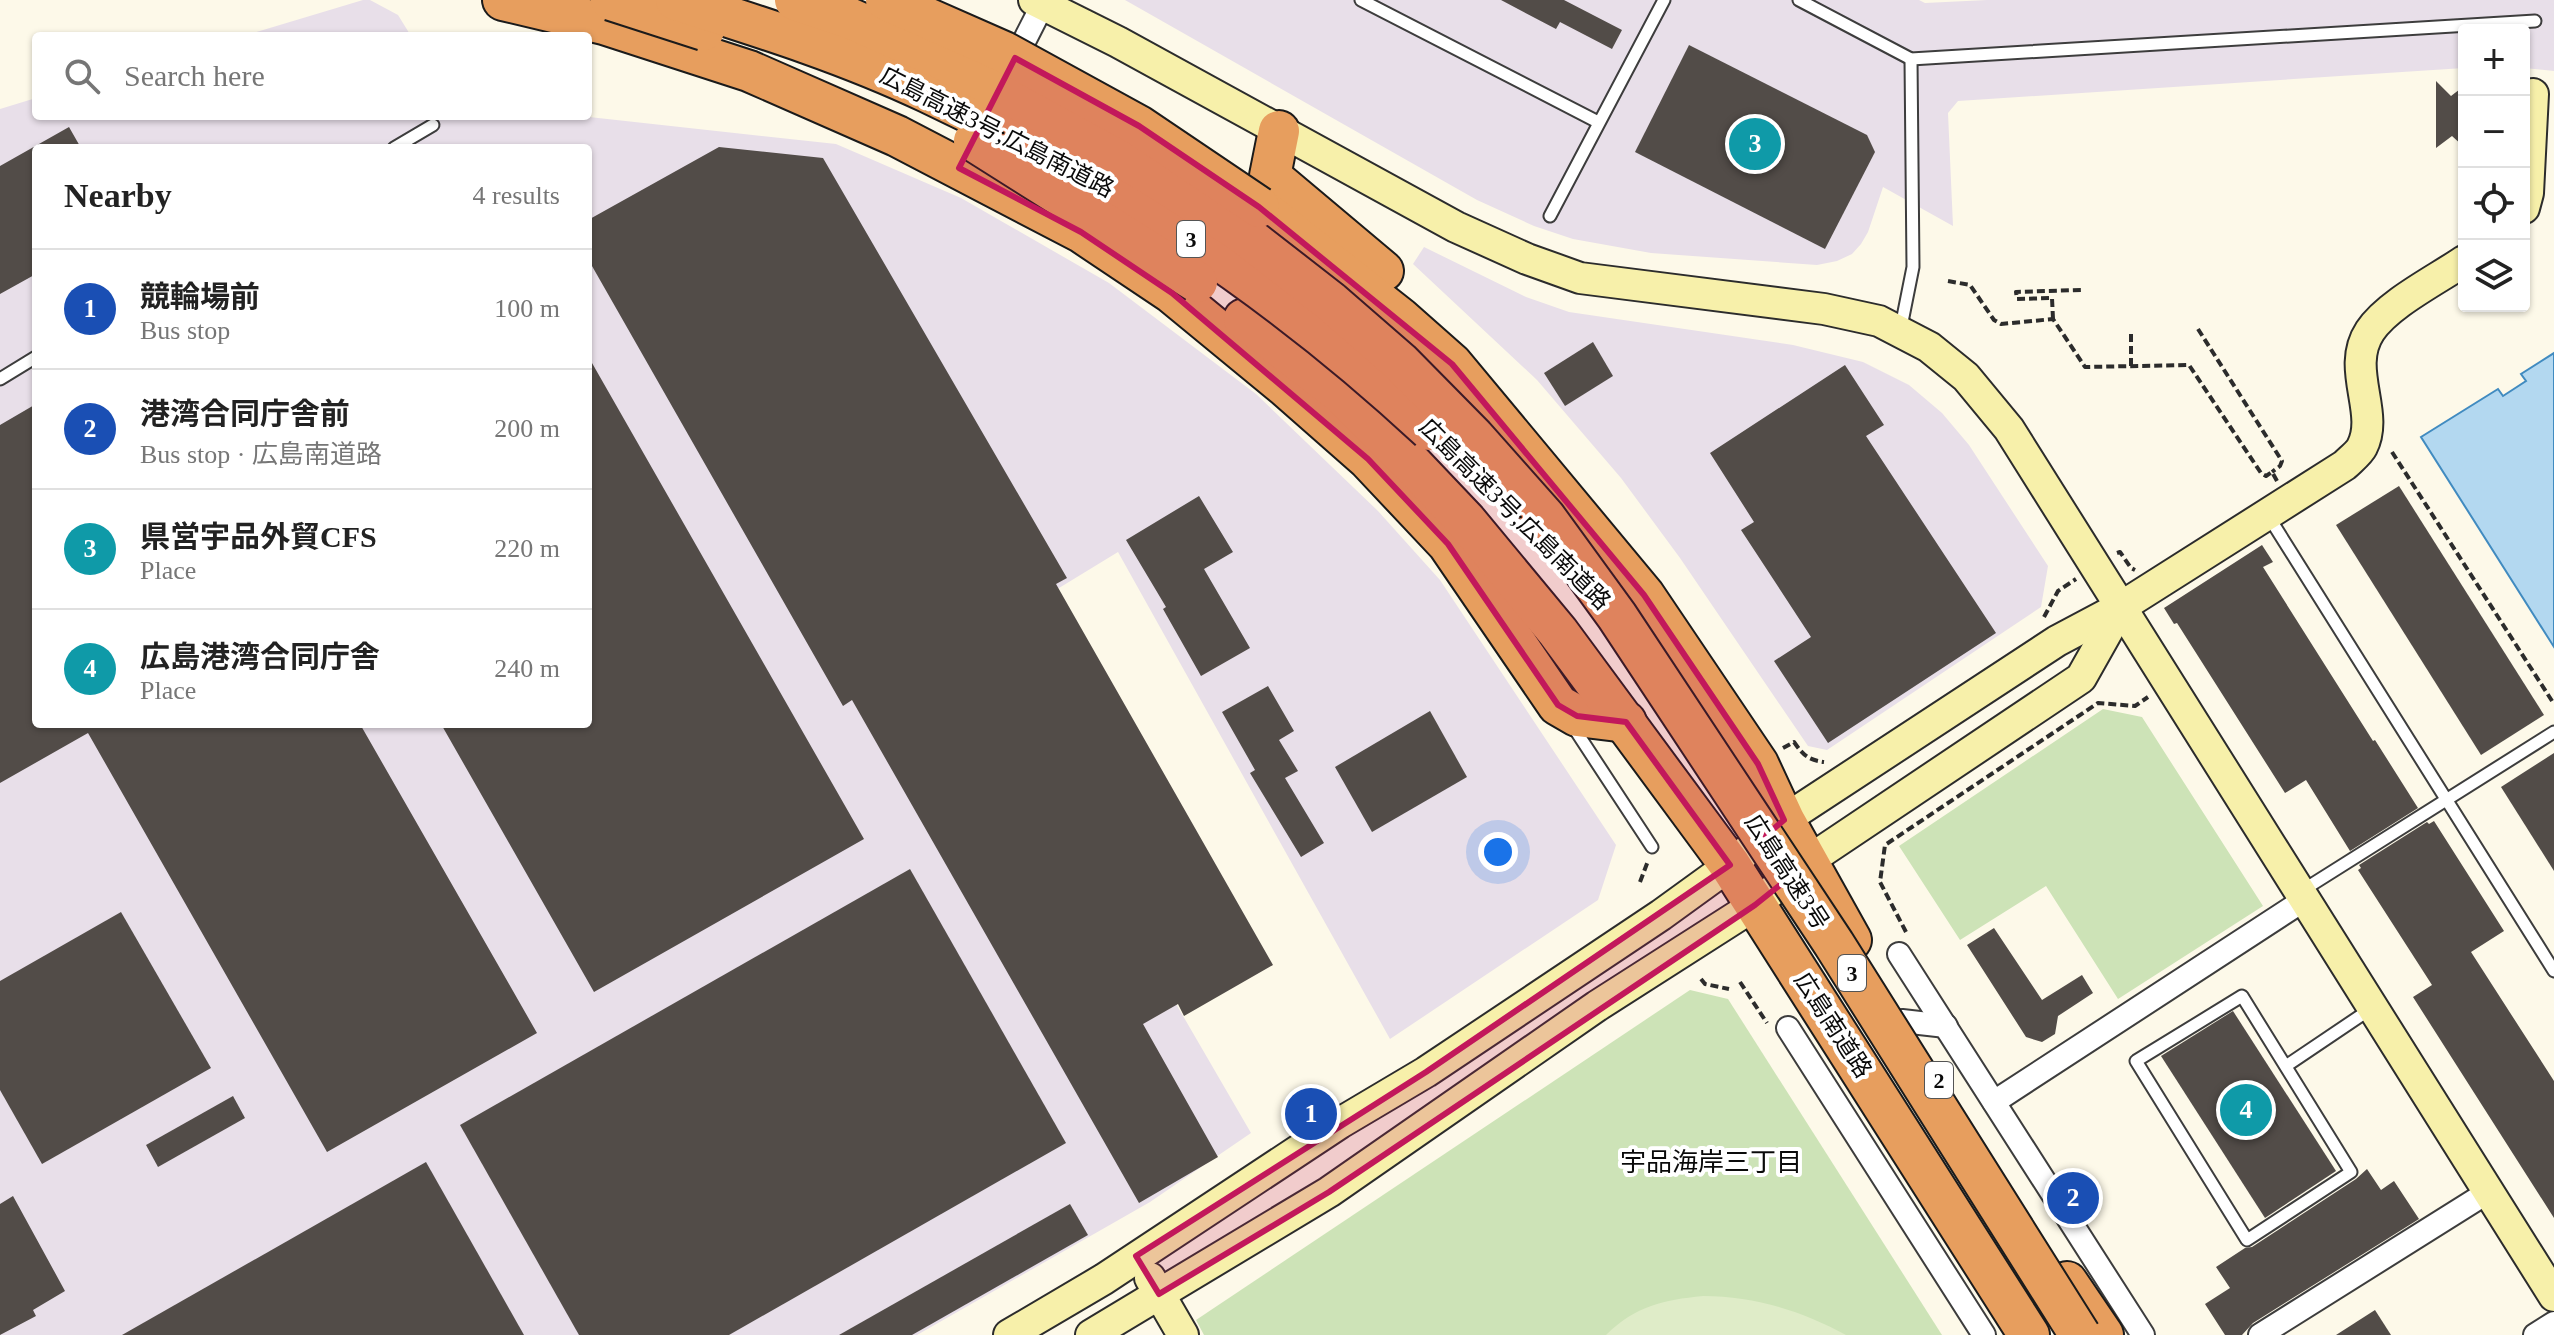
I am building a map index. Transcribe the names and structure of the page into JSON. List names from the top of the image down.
{
  "streets": {
    "highway": [
      "広島高速3号;広島南道路",
      "3",
      "広島高速3号",
      "広島南道路",
      "2"
    ]
  },
  "crossings": [
    ["広島高速3号;広島南道路", "広島高速3号"]
  ],
  "districts": ["宇品海岸三丁目"],
  "page": {
    "map_buttons": ["+", "−"],
    "search": "Search here",
    "pins": [
      "3",
      "4",
      "1",
      "2"
    ],
    "heading": ["Nearby", "4 results"],
    "list": [
      {
        "mark": "1",
        "name": "競輪場前",
        "note": "Bus stop",
        "value": "100 m"
      },
      {
        "mark": "2",
        "name": "港湾合同庁舎前",
        "note": "Bus stop · 広島南道路",
        "value": "200 m"
      },
      {
        "mark": "3",
        "name": "県営宇品外貿CFS",
        "note": "Place",
        "value": "220 m"
      },
      {
        "mark": "4",
        "name": "広島港湾合同庁舎",
        "note": "Place",
        "value": "240 m"
      }
    ]
  }
}
